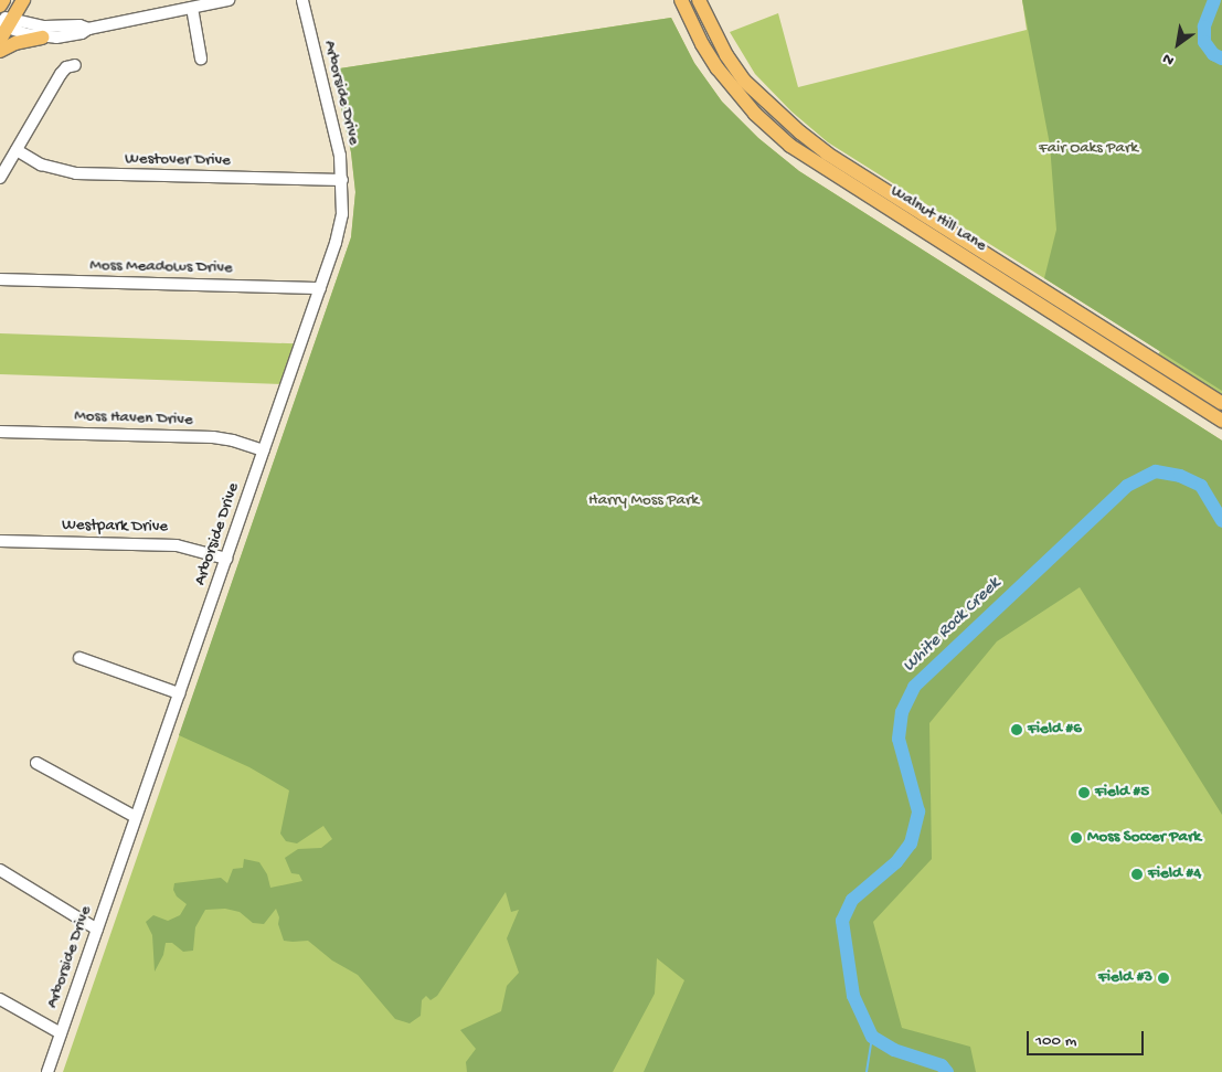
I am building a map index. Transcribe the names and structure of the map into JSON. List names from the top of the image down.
{
  "streets": {
    "main road": ["Walnut Hill Lane"],
    "street": [
      "Arborside Drive",
      "Westover Drive",
      "Moss Meadows Drive",
      "Moss Haven Drive",
      "Westpark Drive"
    ]
  },
  "crossings": [
    ["Arborside Drive", "Westover Drive"],
    ["Arborside Drive", "Moss Meadows Drive"],
    ["Arborside Drive", "Moss Haven Drive"],
    ["Arborside Drive", "Westpark Drive"]
  ],
  "water": ["White Rock Creek"],
  "parks": ["Fair Oaks Park", "Harry Moss Park"],
  "places": [
    "Field #6",
    "Field #5",
    "Moss Soccer Park",
    "Field #4",
    "Field #3"
  ],
  "scale_bar": "100 m",
  "north": "bottom left"
}
